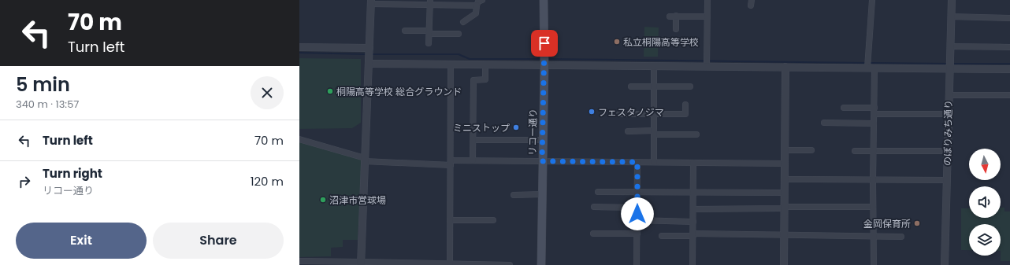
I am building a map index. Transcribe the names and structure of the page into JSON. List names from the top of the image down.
{
  "streets": {
    "main road": ["リコー通り"],
    "street": ["のぼりみち通り"]
  },
  "places": [
    "私立桐陽高等学校",
    "桐陽高等学校 総合グラウンド",
    "フェスタノジマ",
    "ミニストップ",
    "沼津市営球場",
    "金岡保育所"
  ],
  "north": "bottom",
  "page": {
    "turn": ["70 m", "Turn left"],
    "heading": ["5 min", "340 m · 13:57"],
    "list": [
      {
        "name": "Turn left",
        "value": "70 m"
      },
      {
        "name": "Turn right",
        "note": "リコー通り",
        "value": "120 m"
      }
    ],
    "buttons": ["Exit", "Share"]
  }
}
